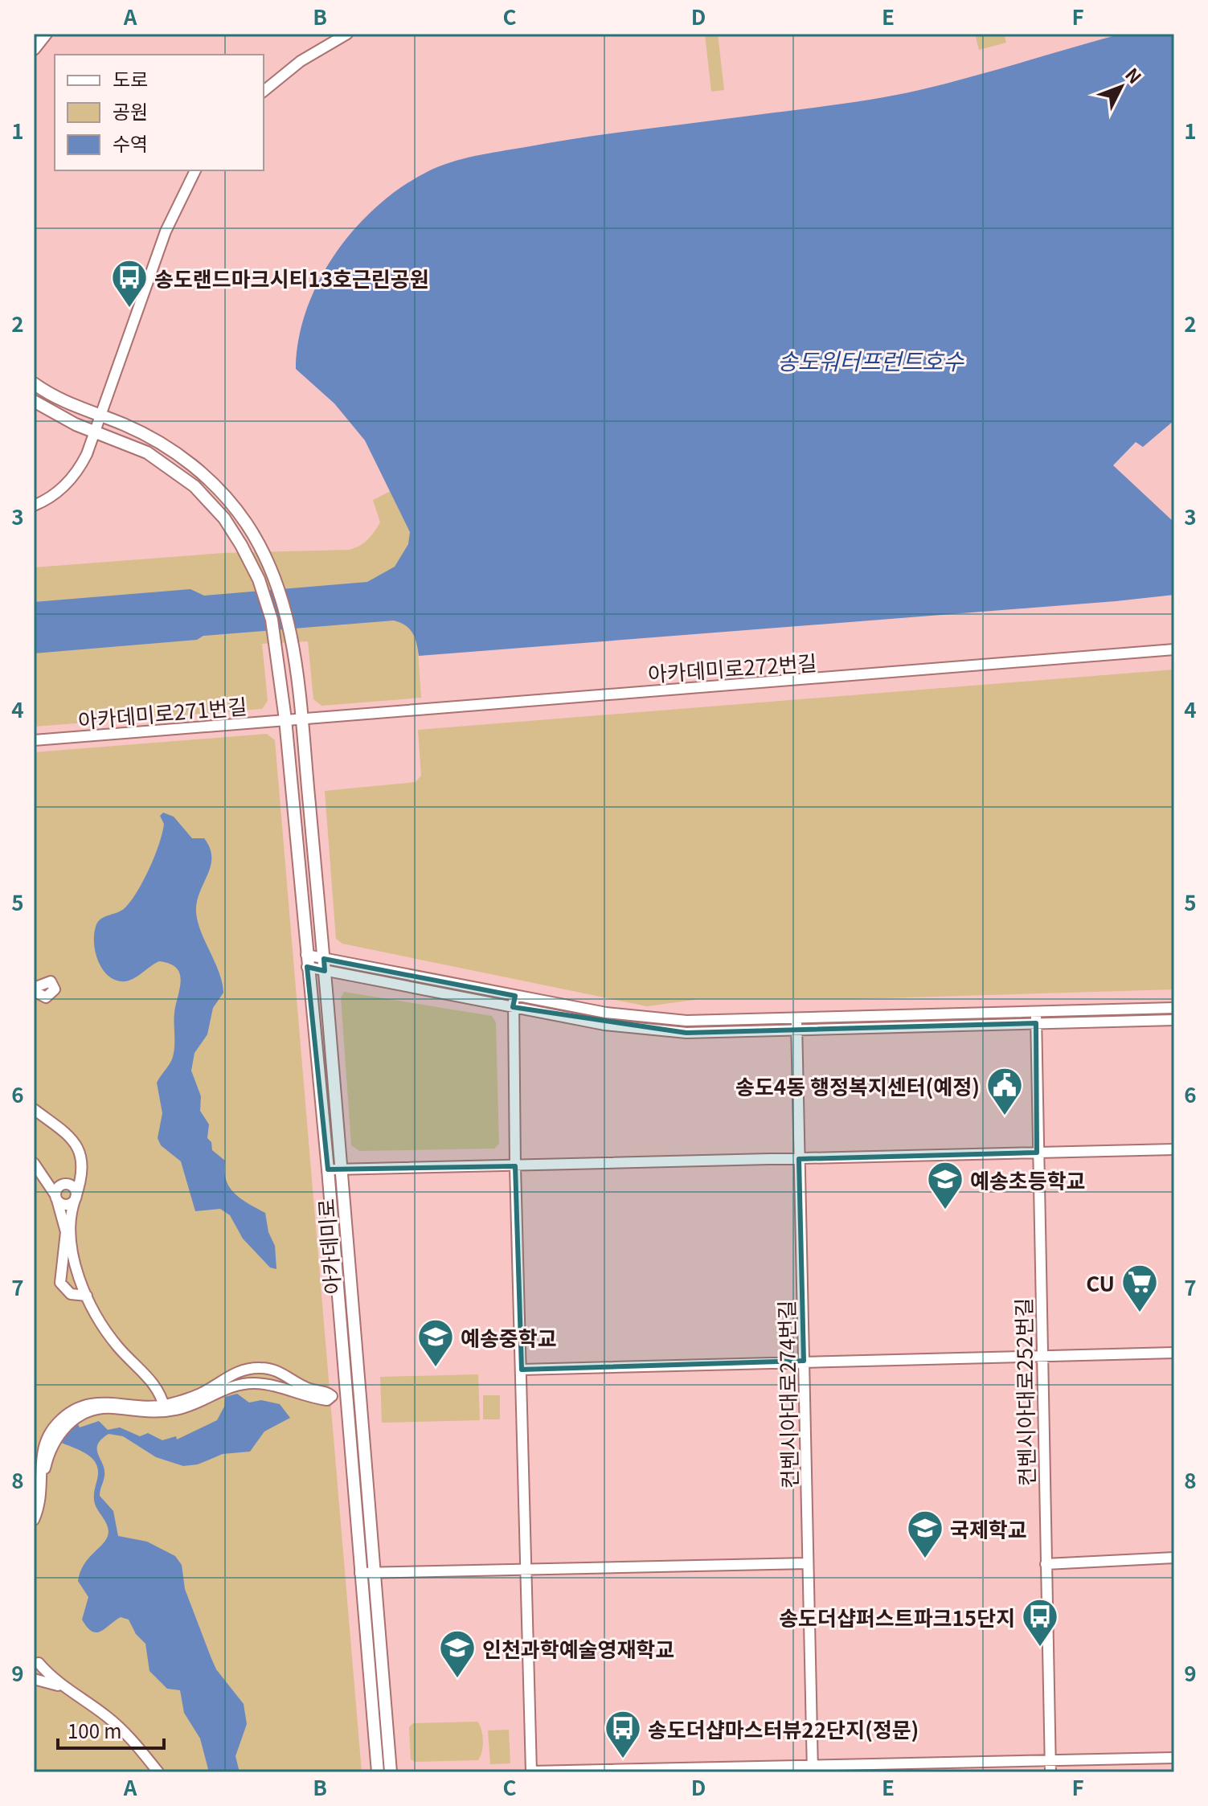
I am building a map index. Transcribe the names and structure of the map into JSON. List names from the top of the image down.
{
  "streets": {
    "main road": ["아카데미로"],
    "street": [
      "아카데미로272번길",
      "아카데미로271번길",
      "컨벤시아대로252번길",
      "컨벤시아대로274번길"
    ]
  },
  "crossings": [
    ["아카데미로272번길", "아카데미로271번길"],
    ["아카데미로272번길", "아카데미로"],
    ["아카데미로271번길", "아카데미로"]
  ],
  "water": ["송도워터프런트호수"],
  "places": {
    "bus stop": ["송도랜드마크시티13호근린공원", "송도더샵퍼스트파크15단지", "송도더샵마스터뷰22단지(정문)"],
    "public building": ["송도4동 행정복지센터(예정)"],
    "school or university": [
      "예송초등학교",
      "예송중학교",
      "국제학교",
      "인천과학예술영재학교"
    ],
    "supermarket": ["CU"]
  },
  "legend": ["도로", "공원", "수역"],
  "scale_bar": "100 m",
  "north": "top right",
  "grid": {
    "columns": [
      "A",
      "B",
      "C",
      "D",
      "E",
      "F"
    ],
    "rows": [
      "1",
      "2",
      "3",
      "4",
      "5",
      "6",
      "7",
      "8",
      "9"
    ]
  }
}
